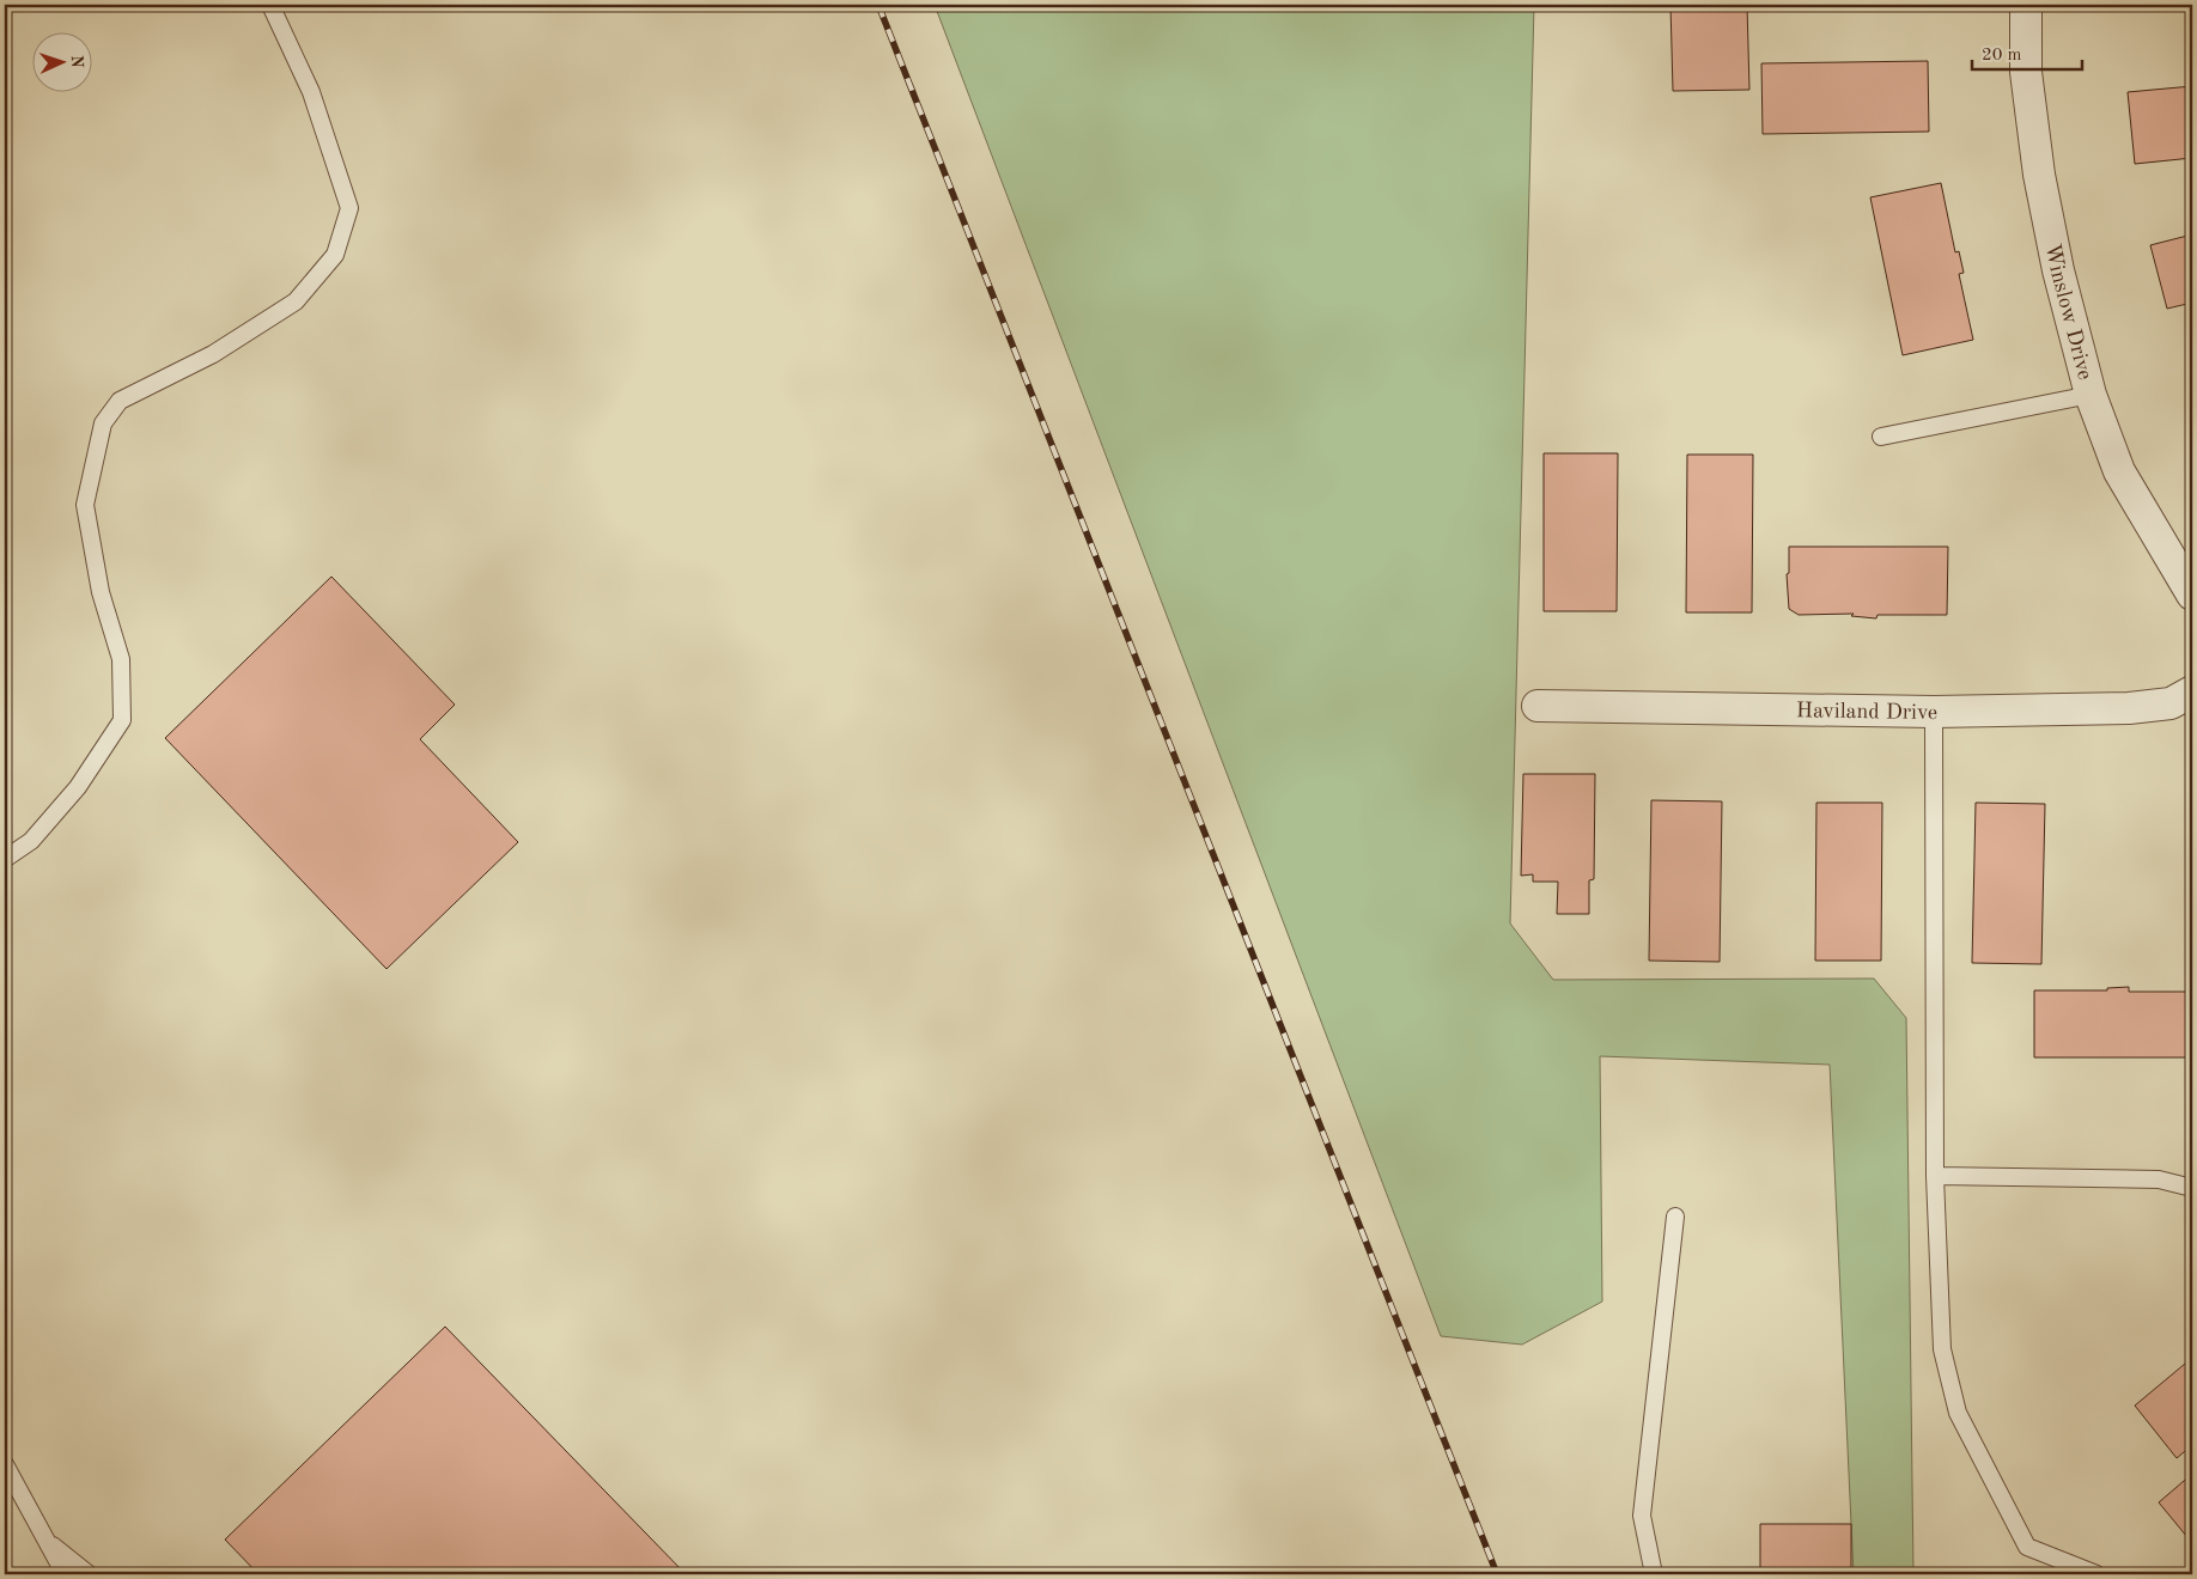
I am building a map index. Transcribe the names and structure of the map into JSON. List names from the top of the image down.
{
  "streets": {
    "street": ["Winslow Drive", "Haviland Drive"]
  },
  "scale_bar": "20 m",
  "north": "right"
}
